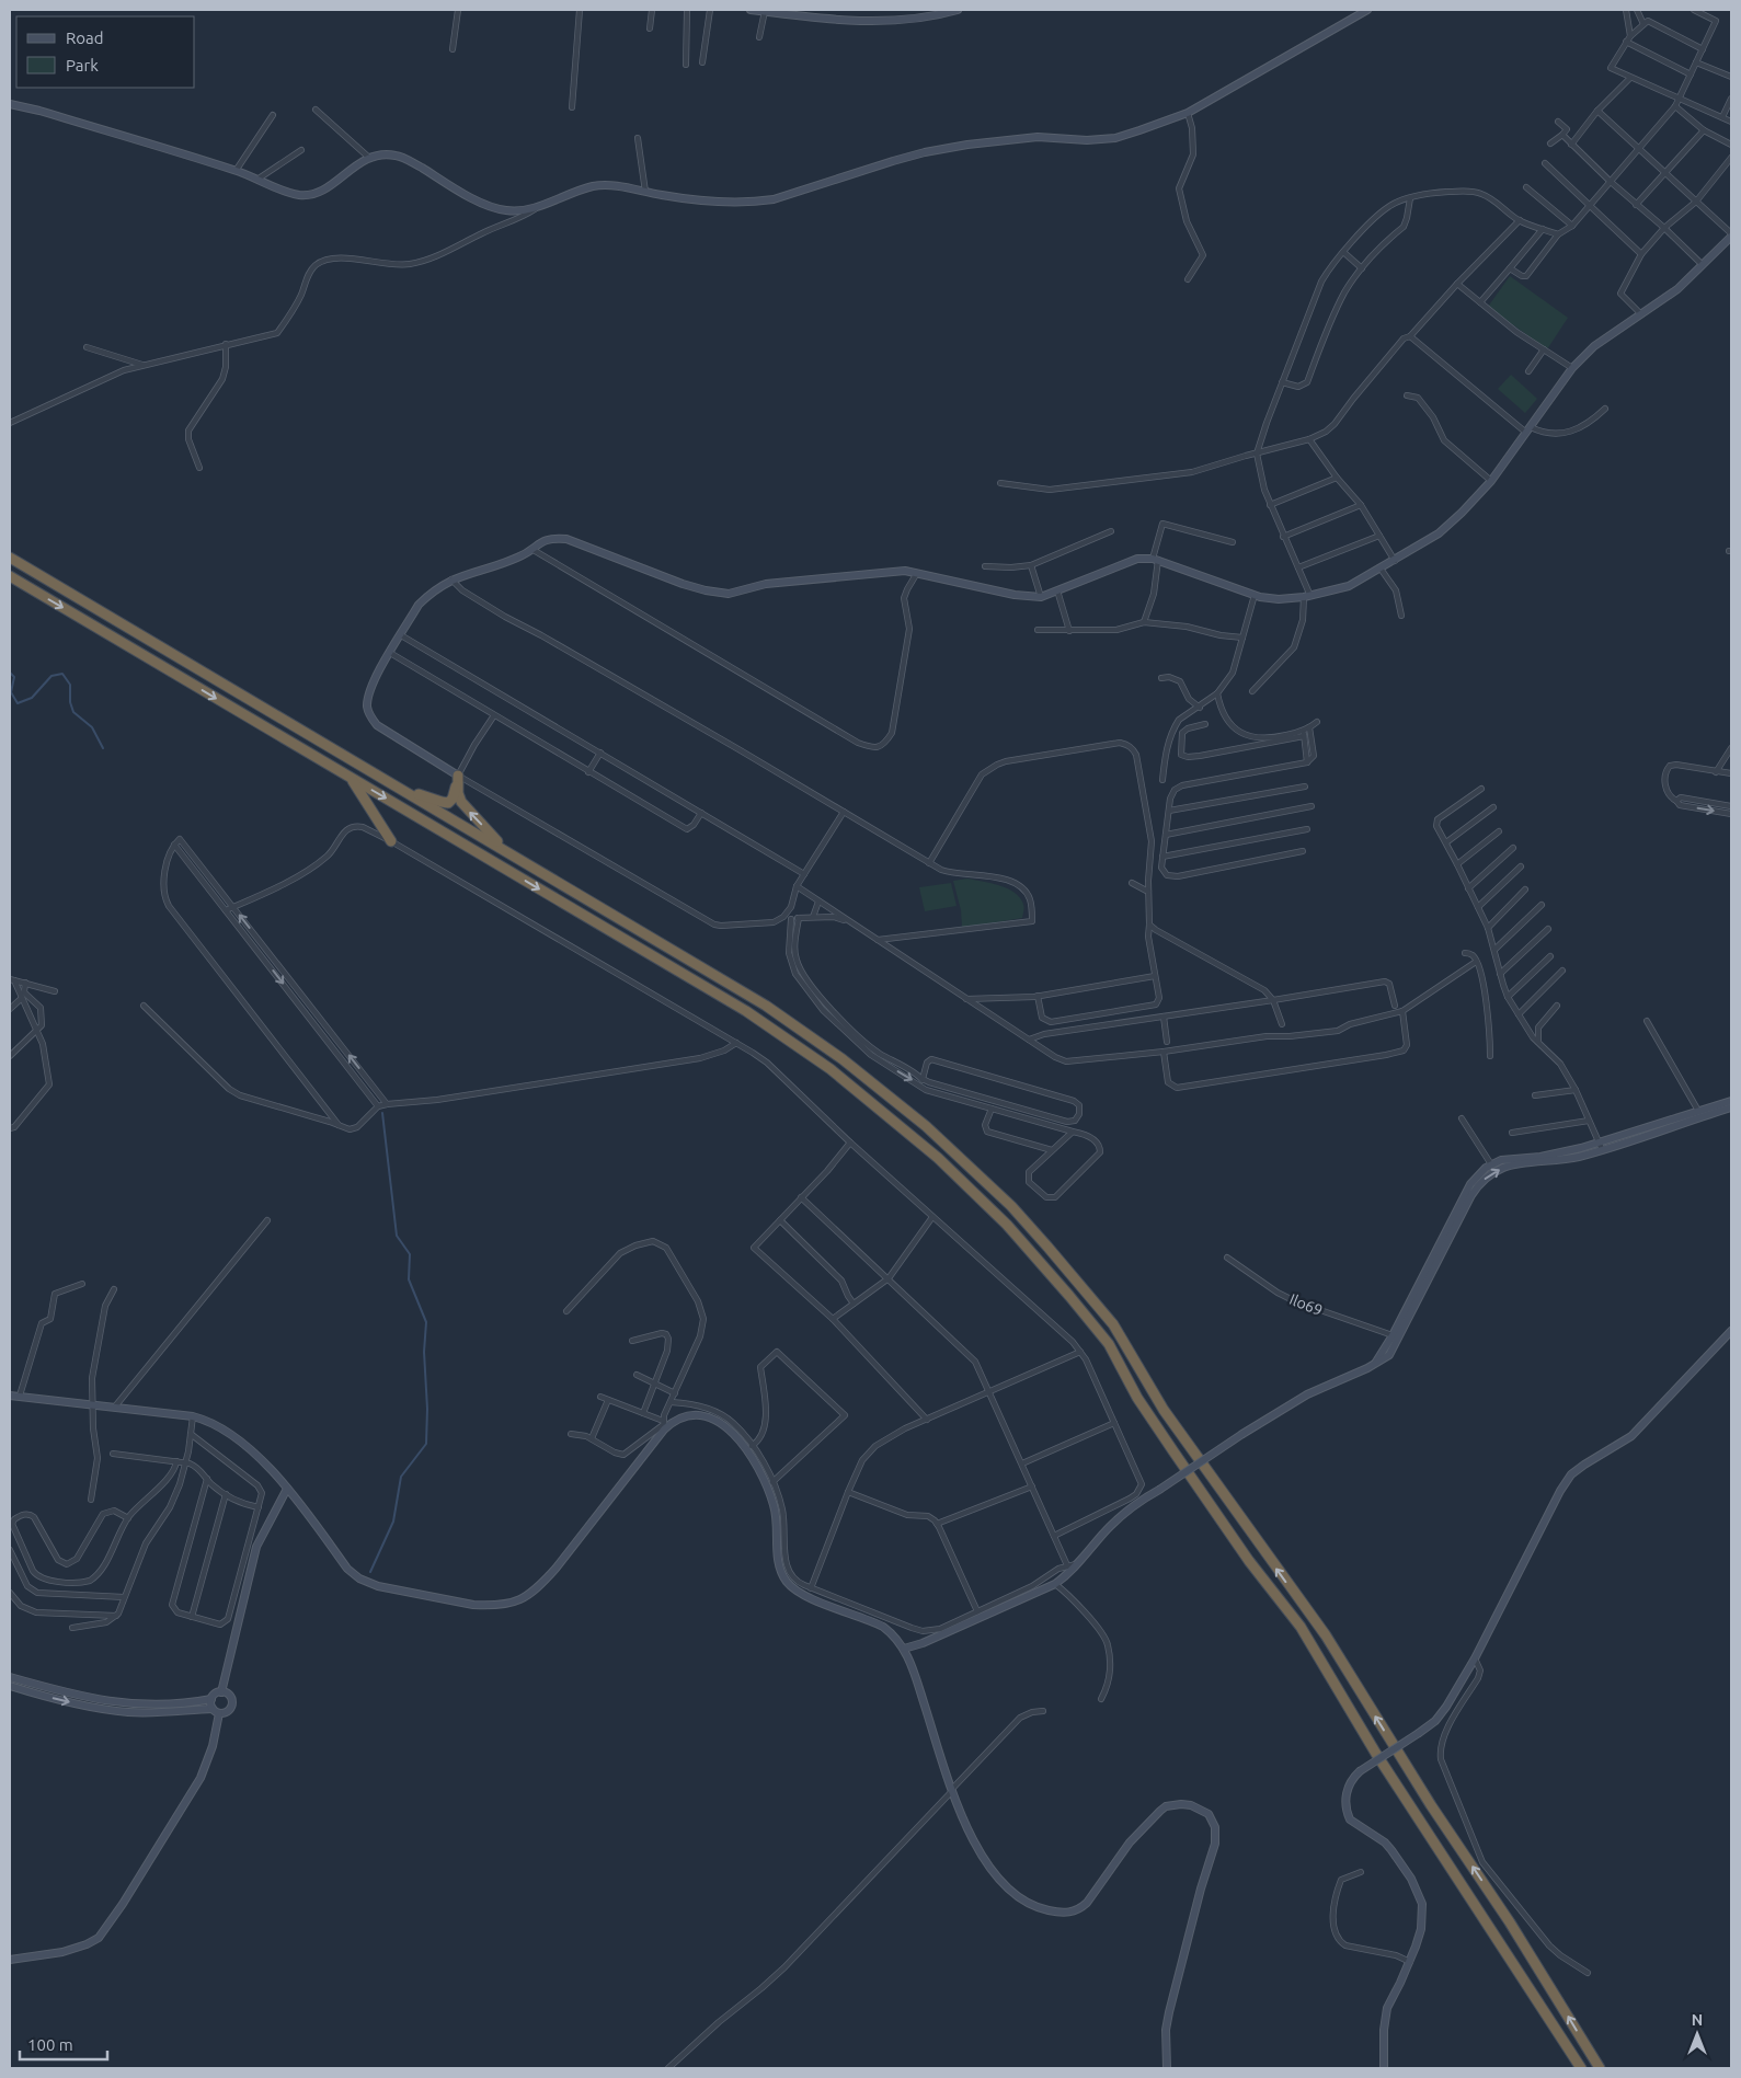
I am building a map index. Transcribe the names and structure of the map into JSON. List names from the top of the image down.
{
  "streets": {
    "street": ["Ilo69"]
  },
  "legend": ["Road", "Park"],
  "scale_bar": "100 m",
  "north": "top"
}
